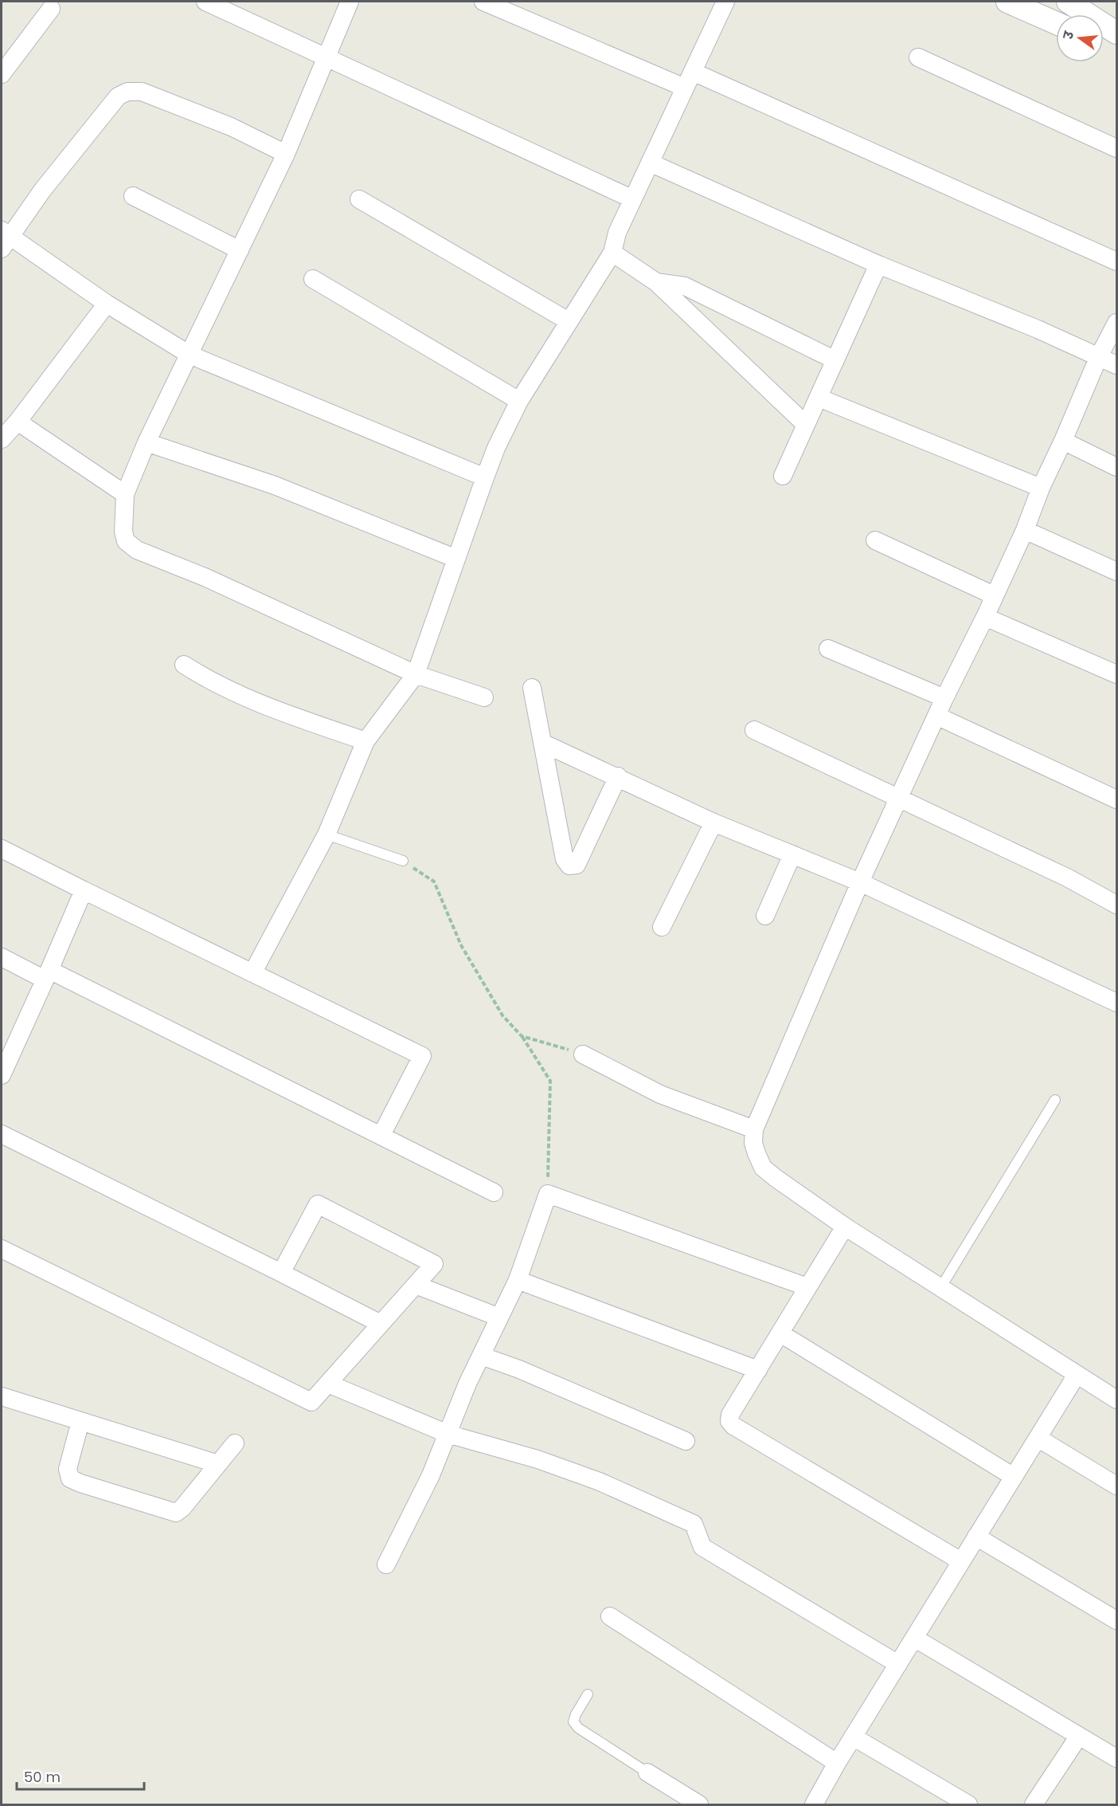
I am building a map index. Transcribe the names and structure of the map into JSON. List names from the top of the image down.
{
  "scale_bar": "50 m",
  "north": "left"
}
